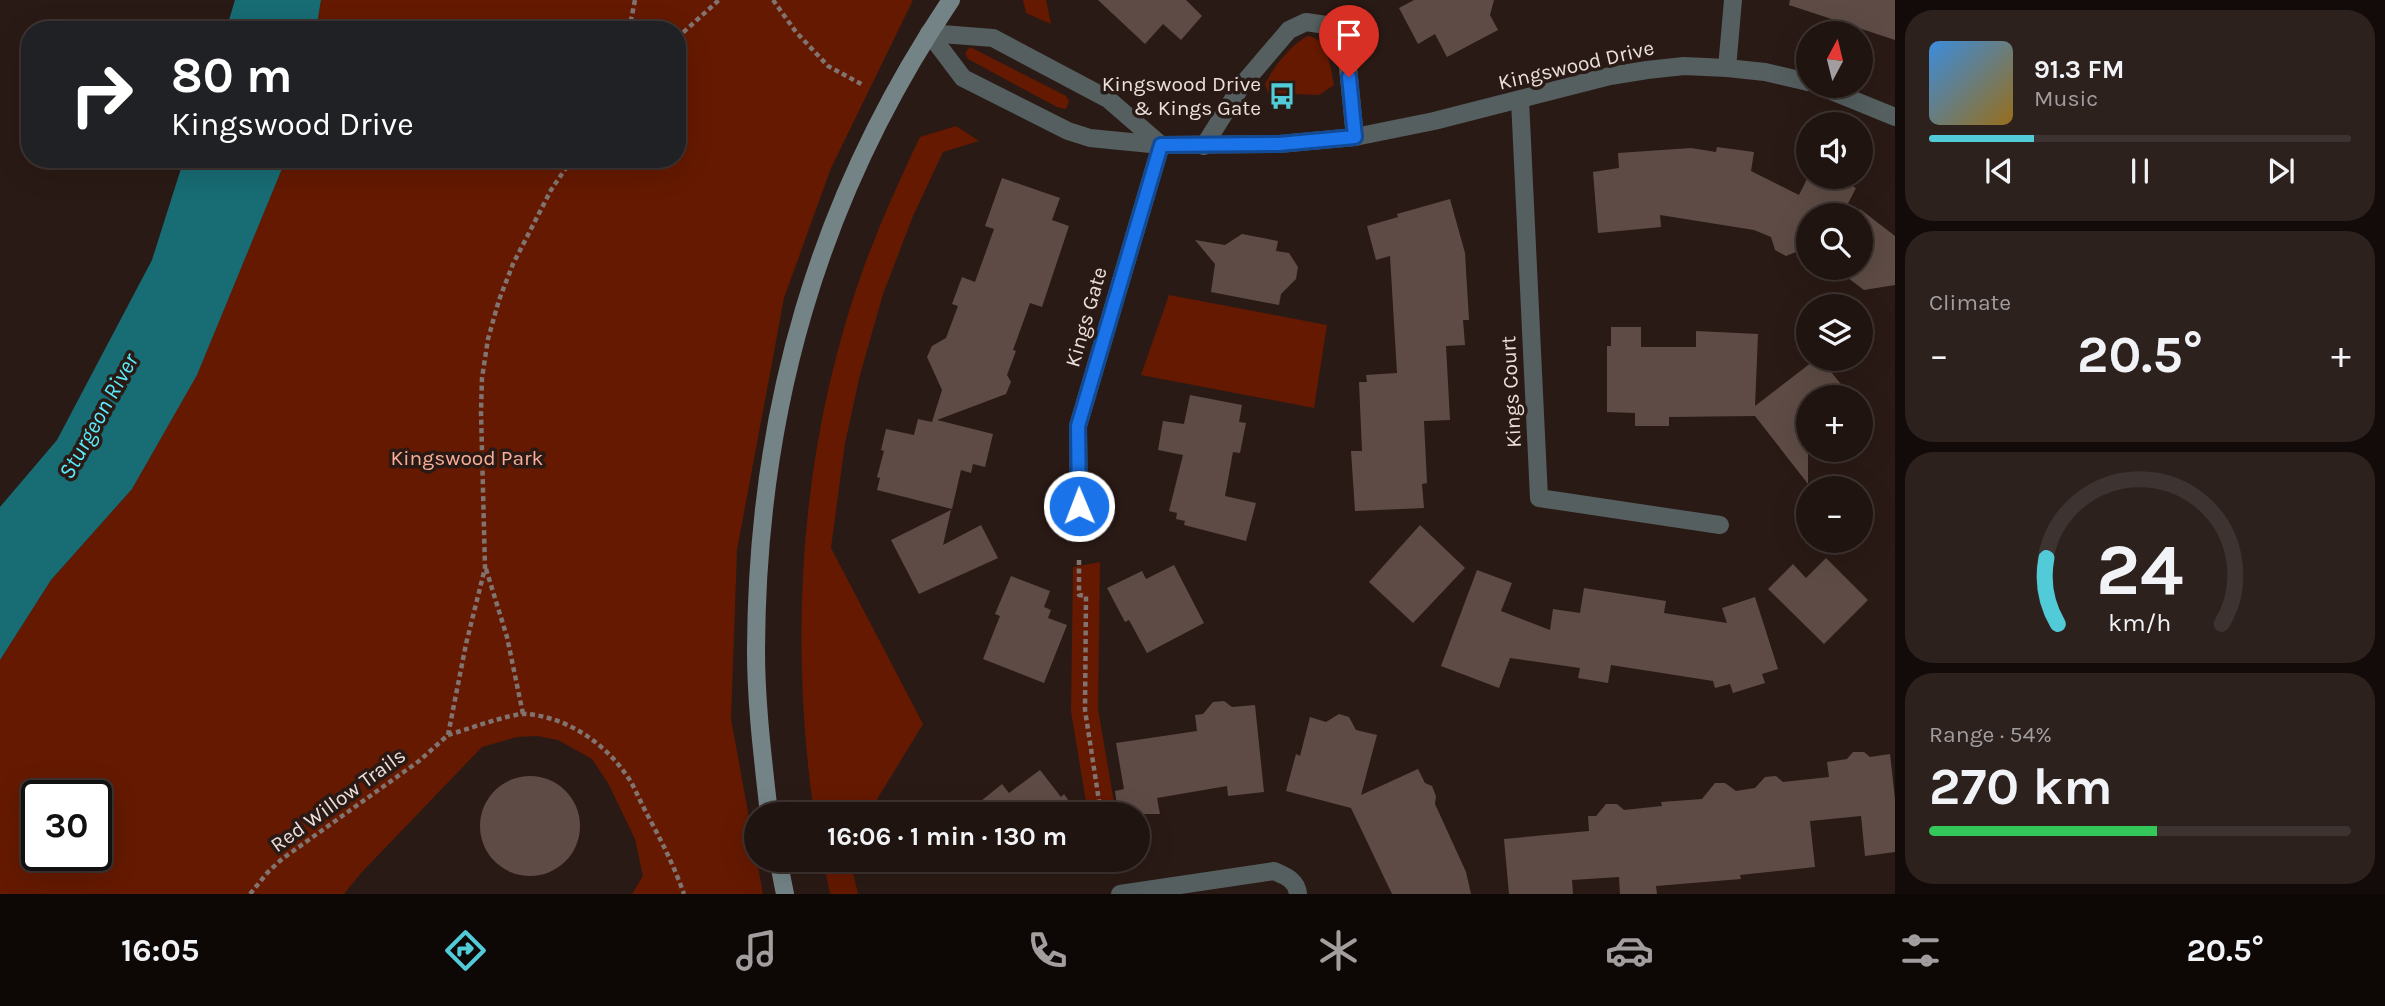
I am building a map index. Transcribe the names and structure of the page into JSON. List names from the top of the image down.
{
  "streets": {
    "street": ["Kingswood Drive", "Kings Gate", "Kings Court"],
    "path": ["Red Willow Trails"]
  },
  "crossings": [
    ["Kingswood Drive", "Kings Gate"],
    ["Kingswood Drive", "Kings Court"]
  ],
  "water": ["Sturgeon River"],
  "parks": ["Kingswood Park"],
  "places": {
    "bus stop": ["Kingswood Drive & Kings Gate"]
  },
  "north": "top",
  "page": {
    "map_buttons": ["+", "−"],
    "turn": ["80 m", "Kingswood Drive"],
    "song": ["91.3 FM", "Music"],
    "tile": [
      "Climate",
      ["Range · 54%", "270 km"]
    ],
    "heat": ["−", "20.5°", "+"],
    "limit": "30",
    "trip": "16:06 · 1 min · 130 m",
    "tabs": ["16:05", "20.5°"],
    "gauge": ["24", "km/h"]
  }
}
